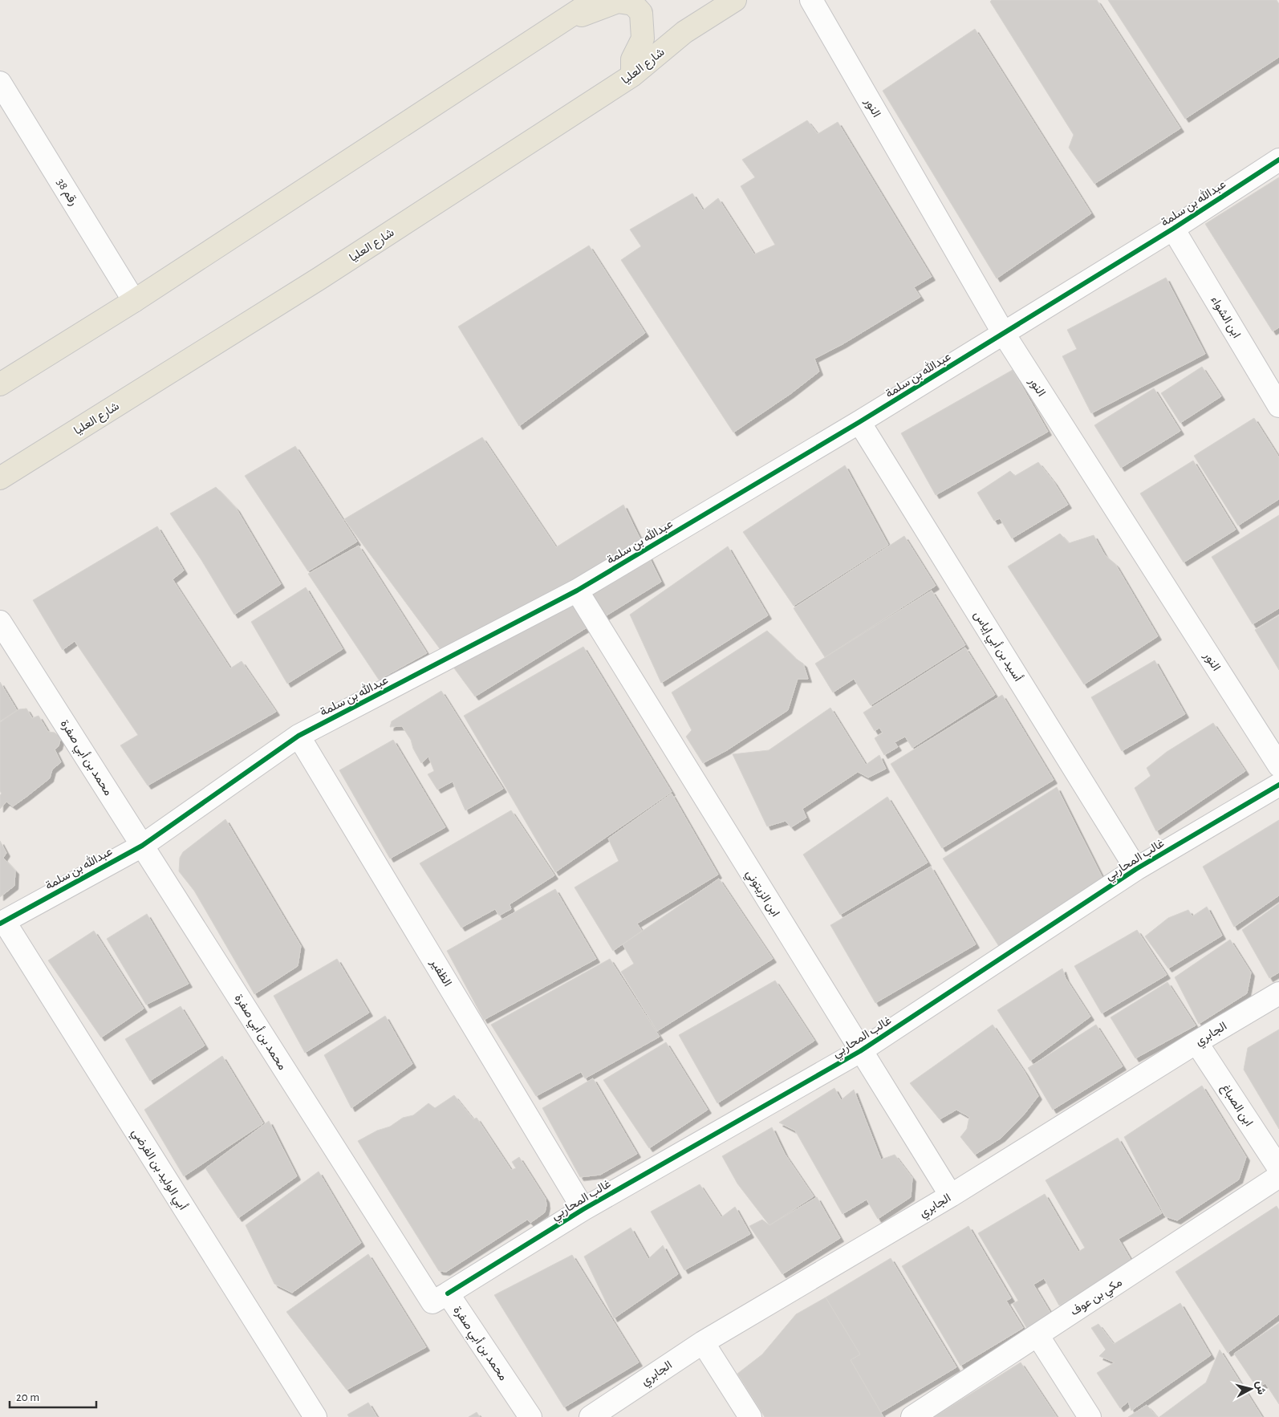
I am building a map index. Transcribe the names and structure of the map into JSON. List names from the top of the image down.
{
  "streets": {
    "main road": ["شارع العليا"],
    "street": [
      "النور",
      "رقم 38",
      "عبدالله بن سلمة",
      "ابن الشواء",
      "أسيد بن أبي إياس",
      "محمد بن أبي صفرة",
      "غالب المحاربي",
      "ابن الزيتوني",
      "الظفير",
      "الجابري",
      "ابن الصباغ",
      "أبي الوليد بن الفرضي",
      "مكي بن عوف"
    ]
  },
  "crossings": [
    ["النور", "عبدالله بن سلمة"],
    ["عبدالله بن سلمة", "ابن الشواء"],
    ["عبدالله بن سلمة", "أسيد بن أبي إياس"],
    ["عبدالله بن سلمة", "محمد بن أبي صفرة"],
    ["عبدالله بن سلمة", "ابن الزيتوني"],
    ["عبدالله بن سلمة", "الظفير"],
    ["عبدالله بن سلمة", "أبي الوليد بن الفرضي"],
    ["أسيد بن أبي إياس", "غالب المحاربي"],
    ["محمد بن أبي صفرة", "غالب المحاربي"],
    ["غالب المحاربي", "ابن الزيتوني"],
    ["غالب المحاربي", "الظفير"],
    ["ابن الزيتوني", "الجابري"],
    ["الجابري", "ابن الصباغ"]
  ],
  "scale_bar": "20 m",
  "north": "right"
}
